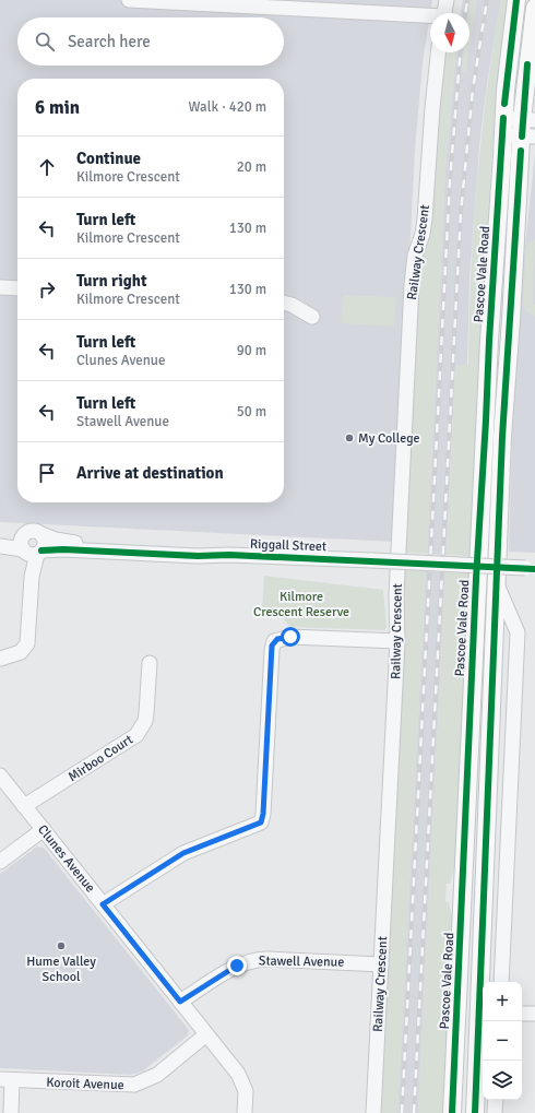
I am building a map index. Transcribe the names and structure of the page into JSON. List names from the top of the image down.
{
  "streets": {
    "main road": ["Pascoe Vale Road"],
    "street": [
      "Railway Crescent",
      "Riggall Street",
      "Mirboo Court",
      "Clunes Avenue",
      "Stawell Avenue",
      "Koroit Avenue"
    ]
  },
  "crossings": [
    ["Railway Crescent", "Stawell Avenue"],
    ["Mirboo Court", "Clunes Avenue"],
    ["Clunes Avenue", "Stawell Avenue"],
    ["Clunes Avenue", "Koroit Avenue"]
  ],
  "parks": ["Kilmore Crescent Reserve"],
  "places": ["My College", "Hume Valley School"],
  "north": "bottom",
  "page": {
    "search": "Search here",
    "heading": ["6 min", "Walk · 420 m"],
    "list": [
      ["Continue", "Kilmore Crescent", "20 m"],
      ["Turn left", "Kilmore Crescent", "130 m"],
      ["Turn right", "Kilmore Crescent", "130 m"],
      ["Turn left", "Clunes Avenue", "90 m"],
      ["Turn left", "Stawell Avenue", "50 m"],
      "Arrive at destination"
    ],
    "map_buttons": ["+", "−"]
  }
}
